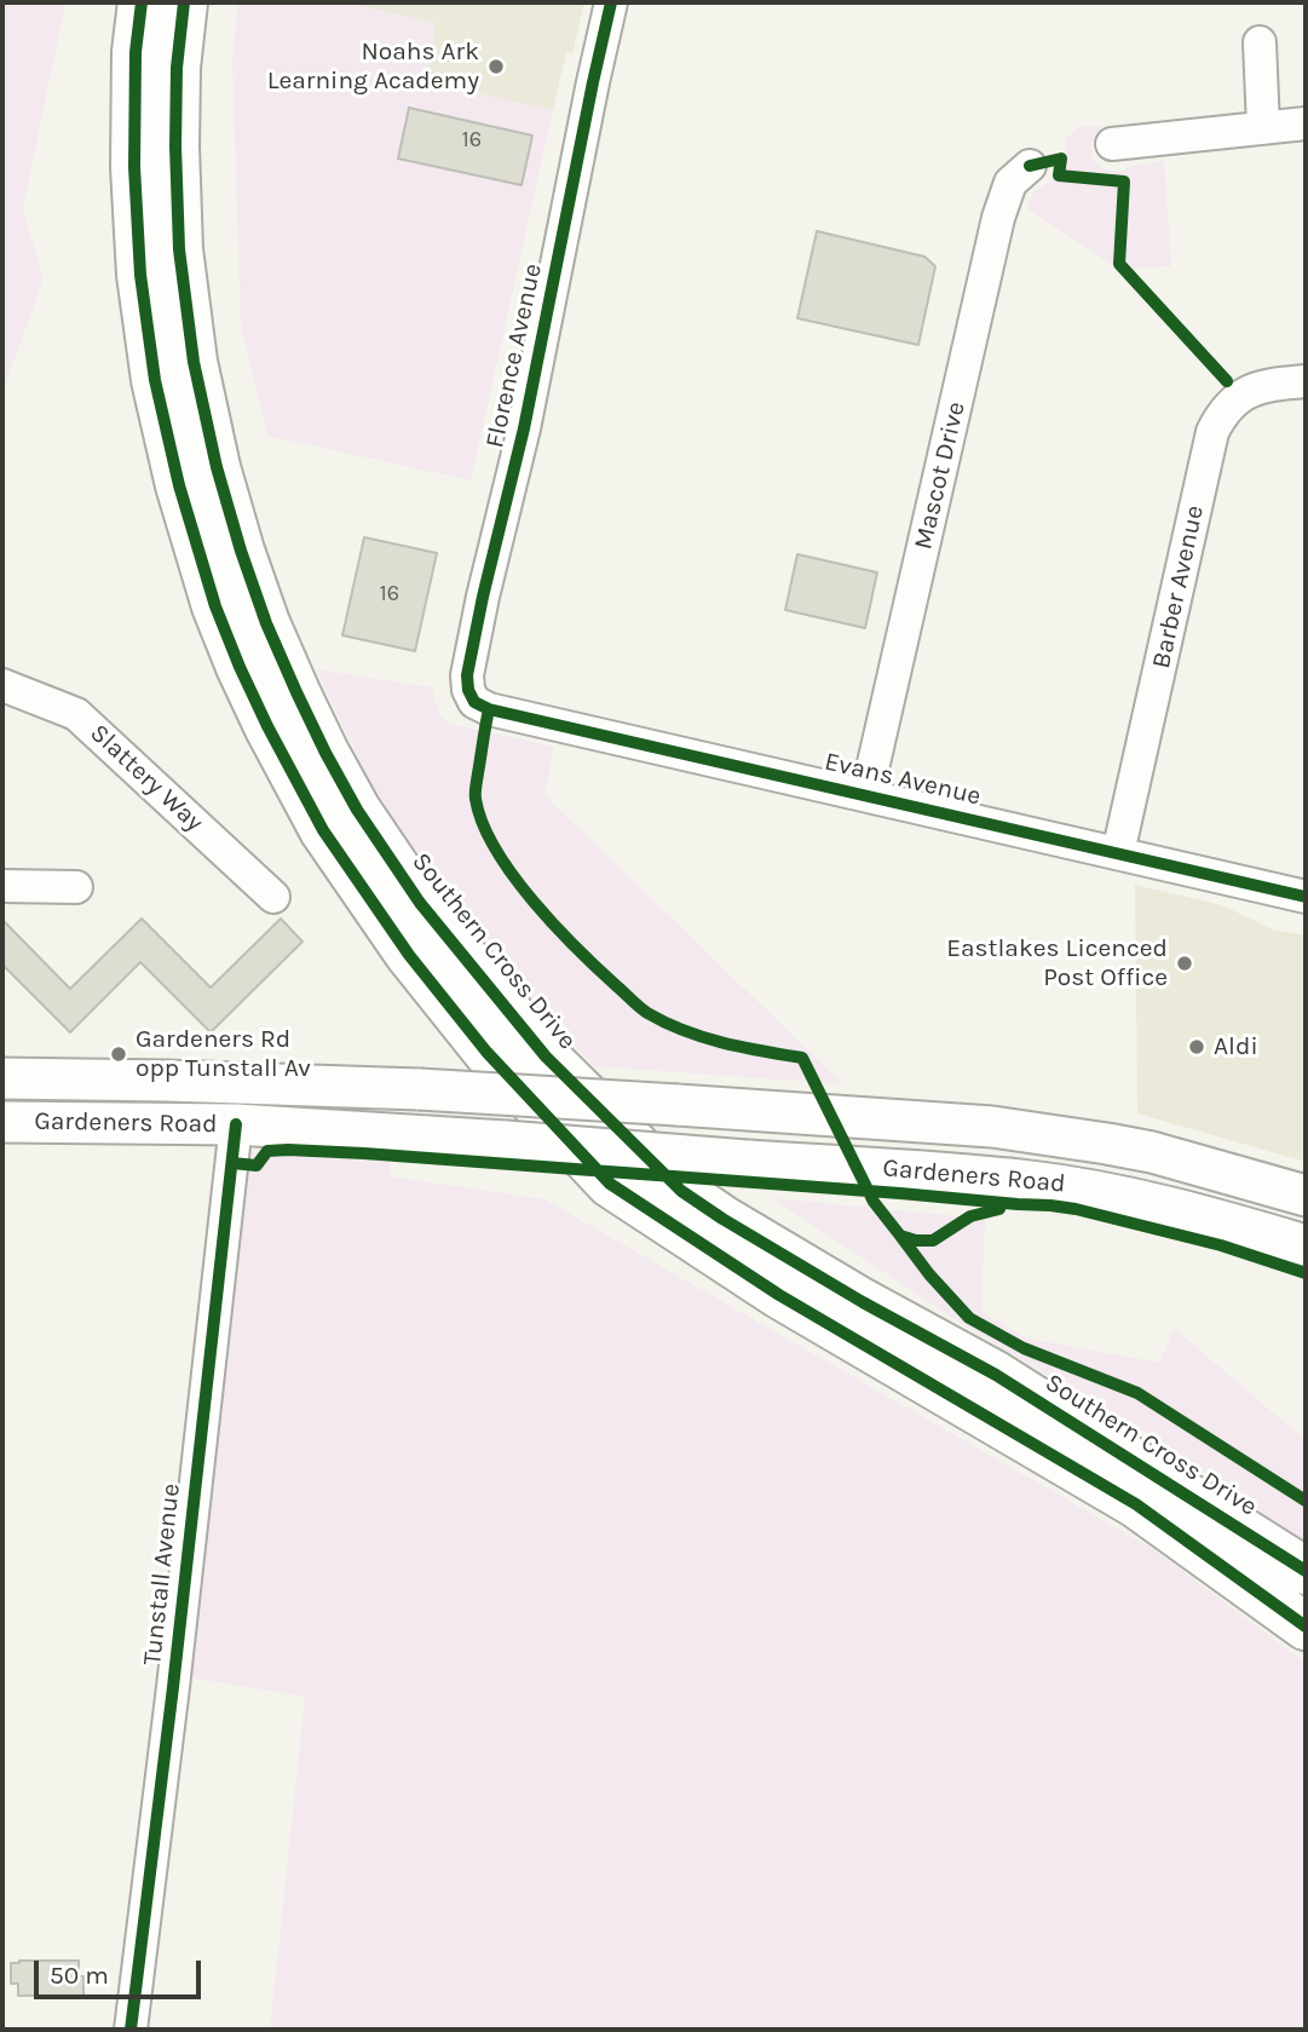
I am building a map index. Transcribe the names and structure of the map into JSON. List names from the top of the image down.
{
  "streets": {
    "highway": ["Southern Cross Drive"],
    "main road": ["Gardeners Road"],
    "street": [
      "Florence Avenue",
      "Mascot Drive",
      "Barber Avenue",
      "Slattery Way",
      "Evans Avenue",
      "Tunstall Avenue"
    ]
  },
  "crossings": [
    ["Florence Avenue", "Evans Avenue"],
    ["Mascot Drive", "Evans Avenue"],
    ["Barber Avenue", "Evans Avenue"],
    ["Gardeners Road", "Tunstall Avenue"]
  ],
  "places": [
    "Noahs Ark Learning Academy",
    "Eastlakes Licenced Post Office",
    "Aldi",
    "Gardeners Rd opp Tunstall Av"
  ],
  "house_numbers": ["16", "16"],
  "scale_bar": "50 m"
}
